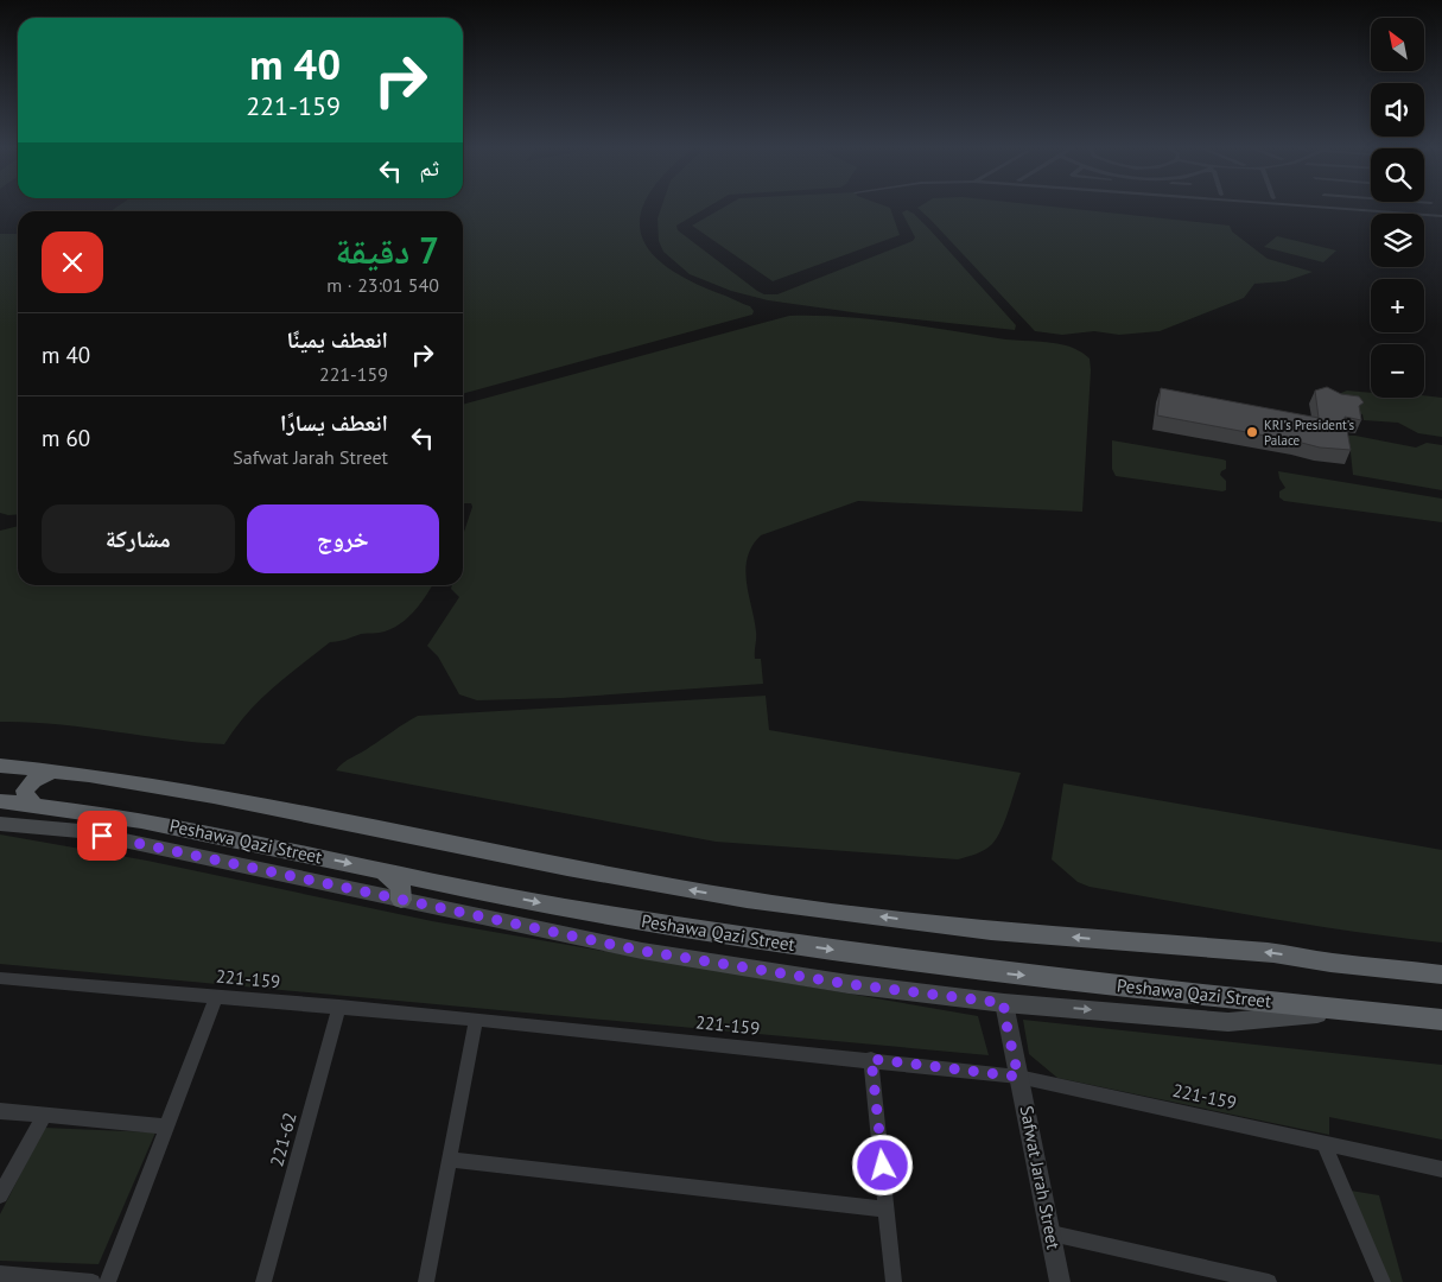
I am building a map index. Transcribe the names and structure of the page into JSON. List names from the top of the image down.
{
  "streets": {
    "highway": ["Peshawa Qazi Street"],
    "street": ["221-159", "221-62", "Safwat Jarah Street"]
  },
  "crossings": [
    ["221-159", "221-62"],
    ["221-159", "Safwat Jarah Street"]
  ],
  "places": ["KRI's President's Palace"],
  "north": "top left",
  "page": {
    "map_buttons": ["+", "−"],
    "turn": ["40 m", "221-159"],
    "then": "ثم",
    "heading": ["7 دقيقة", "540 m · 23:01"],
    "list": [
      {
        "name": "انعطف يمينًا",
        "note": "221-159",
        "value": "40 m"
      },
      {
        "name": "انعطف يسارًا",
        "note": "Safwat Jarah Street",
        "value": "60 m"
      }
    ],
    "buttons": ["خروج", "مشاركة"]
  }
}
